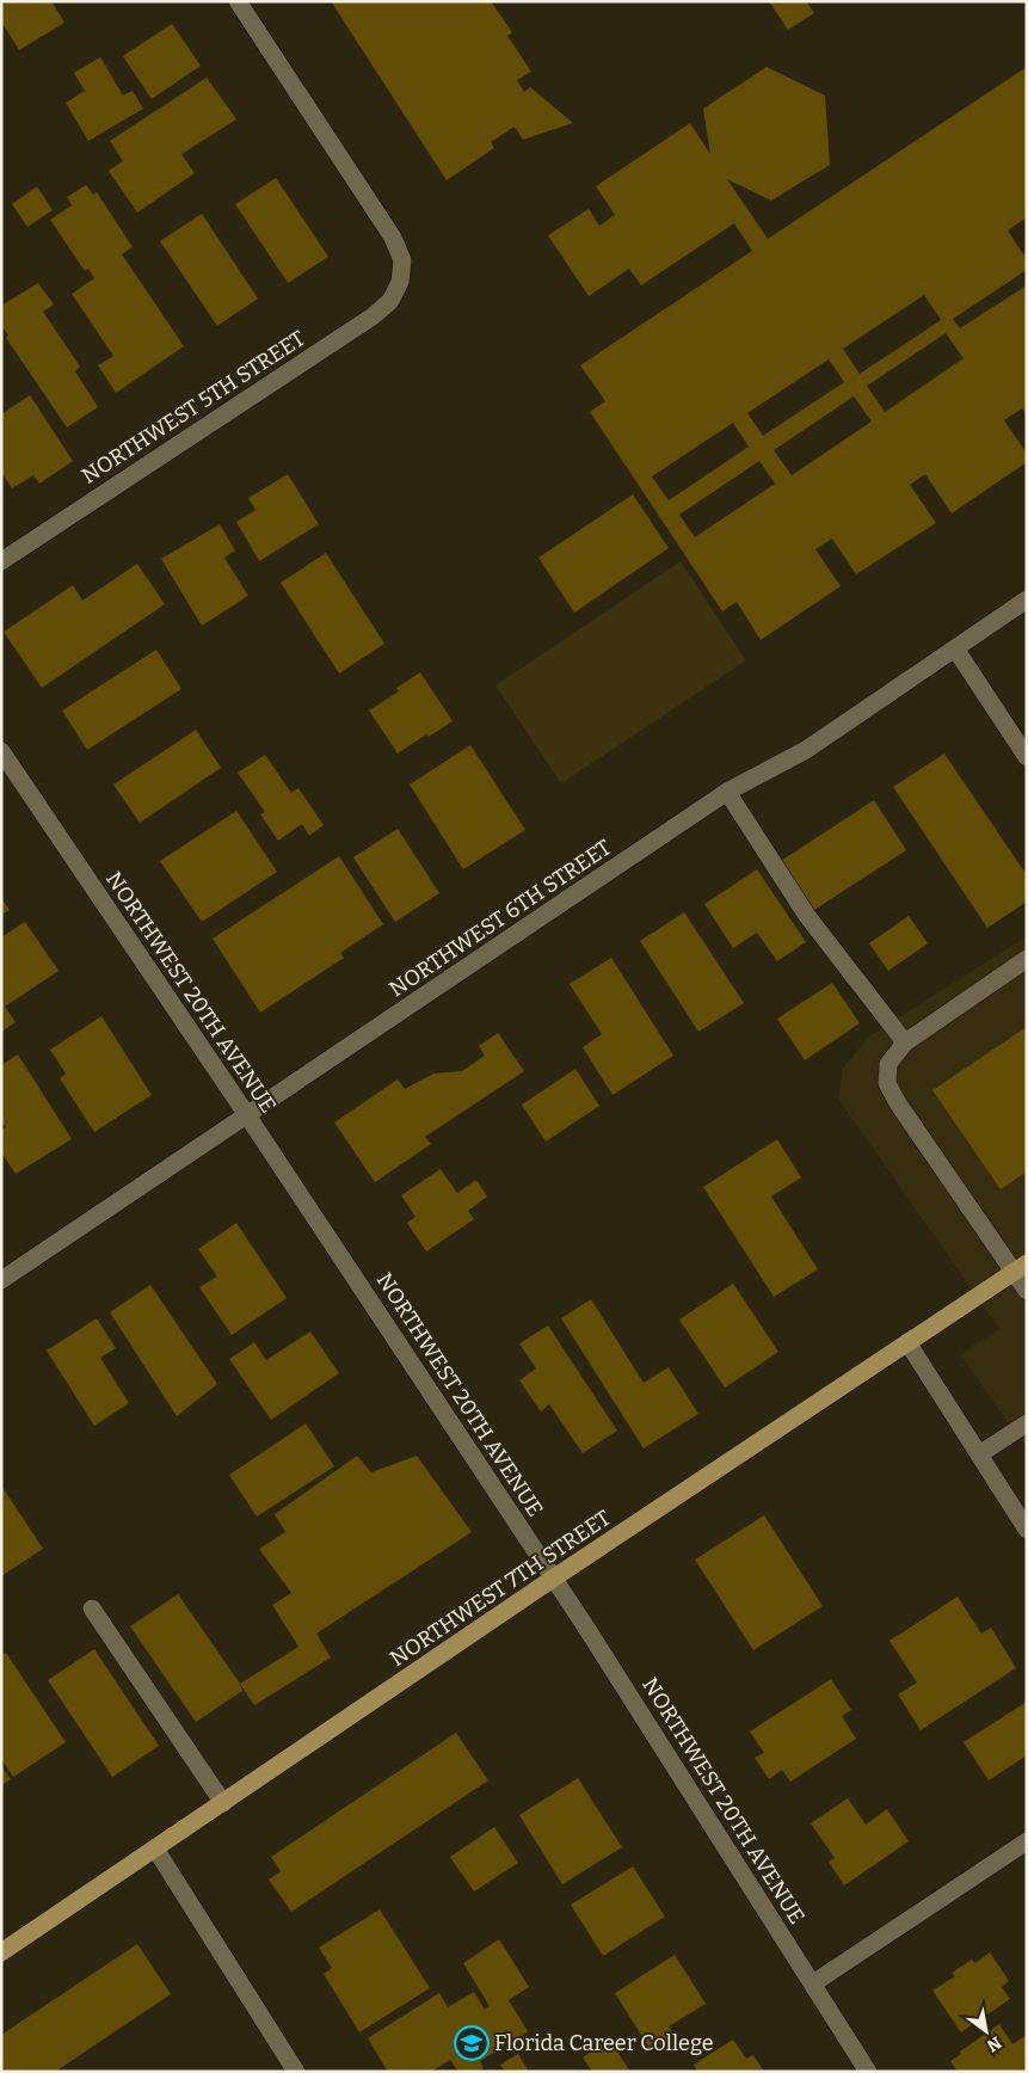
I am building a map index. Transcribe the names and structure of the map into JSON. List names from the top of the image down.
{
  "streets": {
    "main road": ["NORTHWEST 7TH STREET"],
    "street": ["NORTHWEST 5TH STREET", "NORTHWEST 6TH STREET", "NORTHWEST 20TH AVENUE"]
  },
  "crossings": [
    ["NORTHWEST 6TH STREET", "NORTHWEST 20TH AVENUE"],
    ["NORTHWEST 20TH AVENUE", "NORTHWEST 7TH STREET"]
  ],
  "places": {
    "school or university": ["Florida Career College"]
  },
  "north": "bottom right"
}
